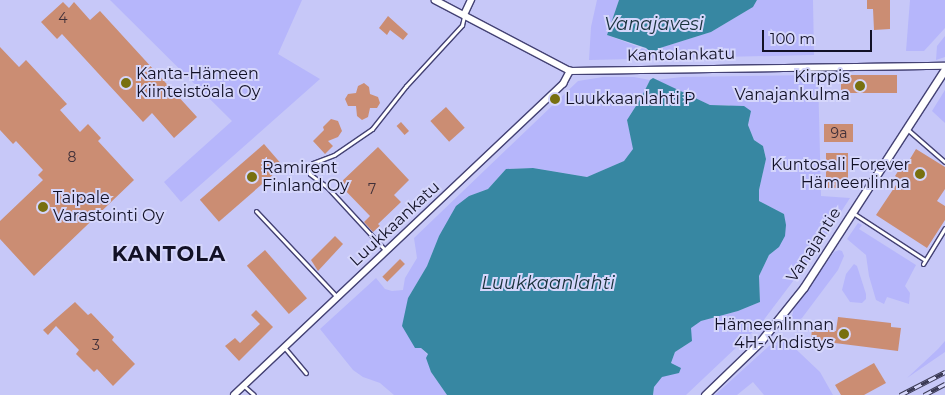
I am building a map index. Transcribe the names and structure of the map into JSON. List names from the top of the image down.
{
  "streets": {
    "street": ["Kantolankatu", "Luukkaankatu", "Vanajantie"]
  },
  "crossings": [
    ["Kantolankatu", "Luukkaankatu"],
    ["Kantolankatu", "Vanajantie"]
  ],
  "districts": ["KANTOLA"],
  "water": ["Vanajavesi", "Luukkaanlahti"],
  "places": [
    "Kanta-Hämeen Kiinteistöala Oy",
    "Kirppis Vanajankulma",
    "Luukkaanlahti P",
    "Kuntosali Forever Hämeenlinna",
    "Ramirent Finland Oy",
    "Taipale Varastointi Oy",
    "Hämeenlinnan 4H- Yhdistys"
  ],
  "house_numbers": [
    "4",
    "9a",
    "8",
    "7",
    "3"
  ],
  "scale_bar": "100 m"
}
